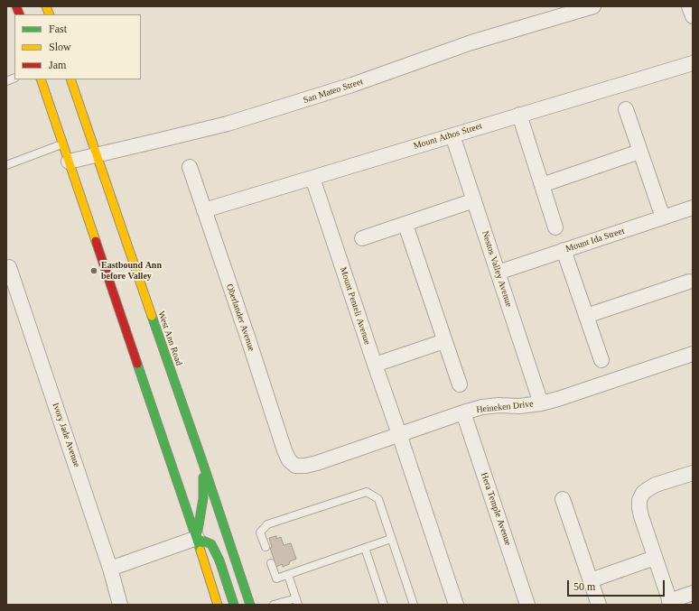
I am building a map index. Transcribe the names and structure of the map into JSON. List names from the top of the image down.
{
  "streets": {
    "main road": ["West Ann Road"],
    "street": [
      "San Mateo Street",
      "Mount Athos Street",
      "Mount Ida Street",
      "Nestos Valley Avenue",
      "Mount Penteli Avenue",
      "Oberlander Avenue",
      "Heineken Drive",
      "Ivory Jade Avenue",
      "Hera Temple Avenue"
    ]
  },
  "crossings": [
    ["San Mateo Street", "West Ann Road"],
    ["Mount Athos Street", "Nestos Valley Avenue"],
    ["Mount Athos Street", "Mount Penteli Avenue"],
    ["Mount Athos Street", "Oberlander Avenue"],
    ["Mount Ida Street", "Nestos Valley Avenue"],
    ["Nestos Valley Avenue", "Heineken Drive"],
    ["Mount Penteli Avenue", "Heineken Drive"],
    ["Oberlander Avenue", "Heineken Drive"],
    ["Heineken Drive", "Hera Temple Avenue"]
  ],
  "places": ["Eastbound Ann before Valley"],
  "legend": ["Fast", "Slow", "Jam"],
  "scale_bar": "50 m"
}
